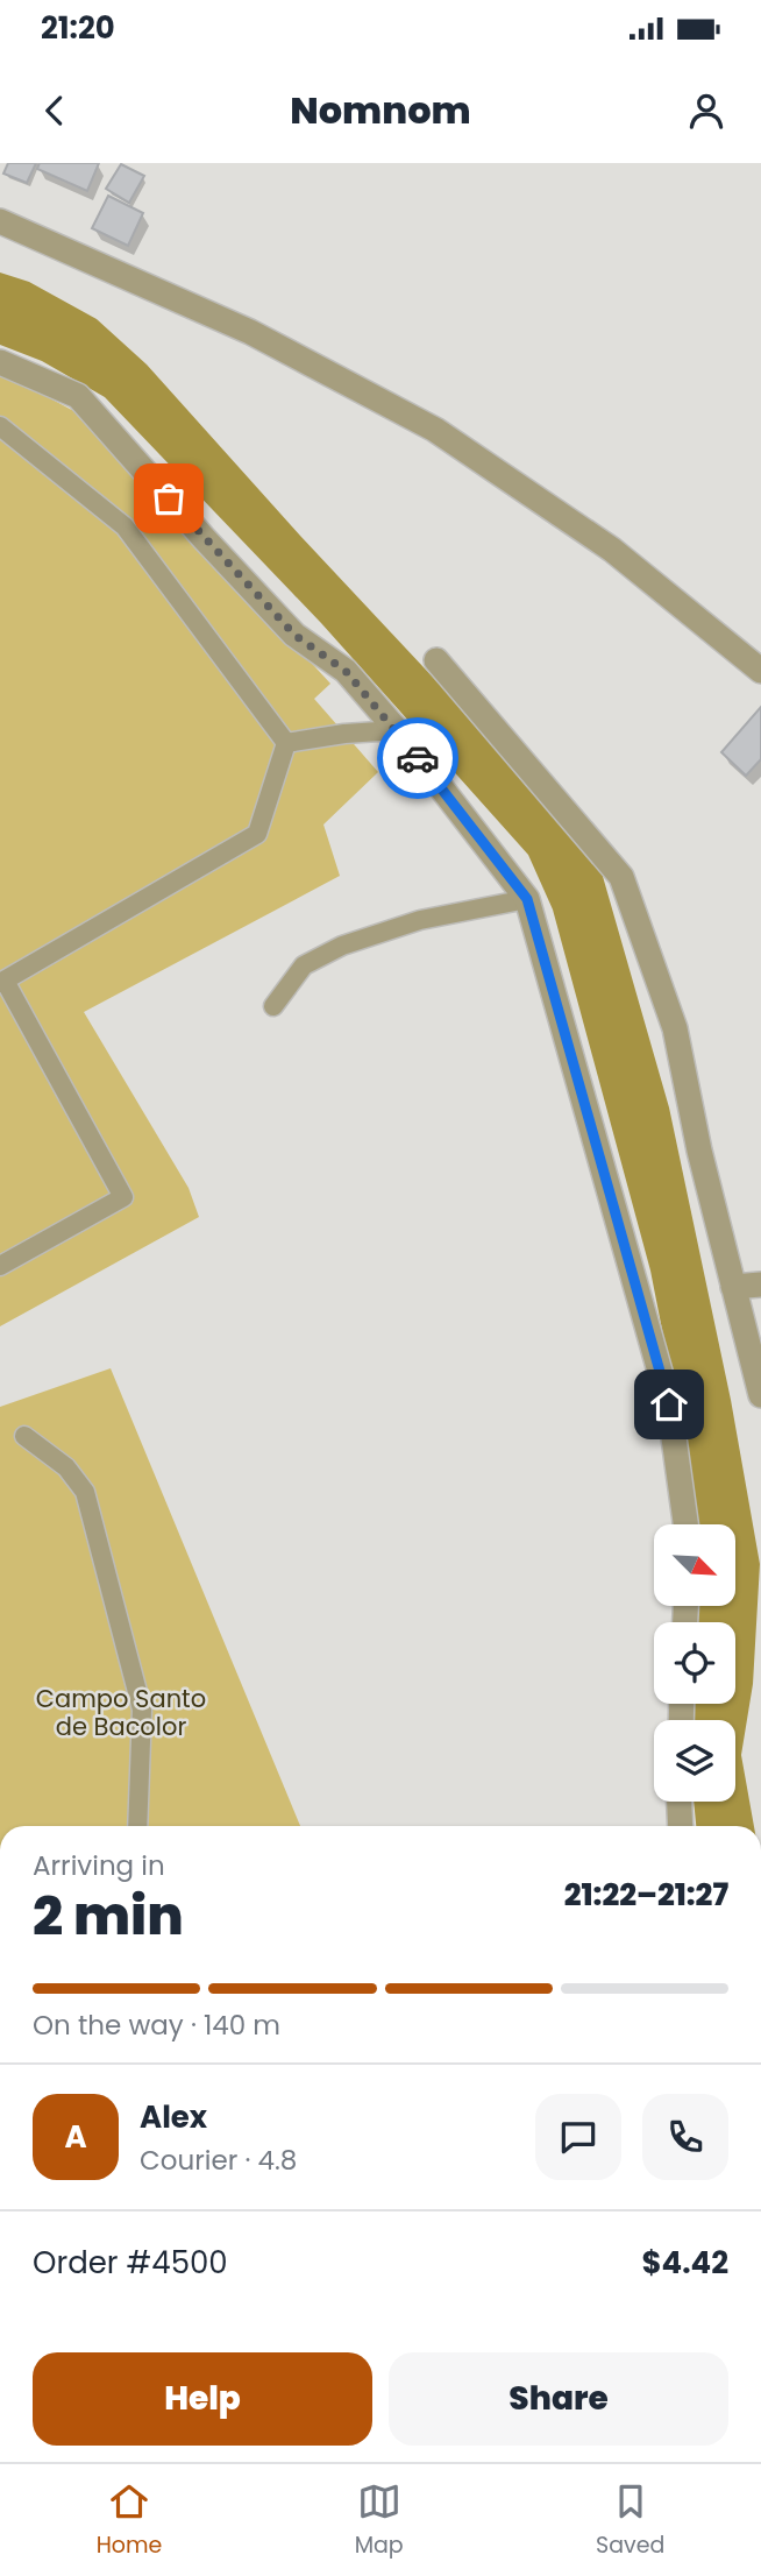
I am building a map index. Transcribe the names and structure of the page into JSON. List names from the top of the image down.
{
  "parks": ["Campo Santo de Bacolor"],
  "north": "bottom right",
  "page": {
    "status": "21:20",
    "header": "Nomnom",
    "heading": ["2 min", "Arriving in", "21:22–21:27"],
    "panel": [
      "Alex",
      "Courier · 4.8",
      "Order #4500",
      "$4.42"
    ],
    "bar": "On the way · 140 m",
    "round": "A",
    "buttons": ["Help", "Share"],
    "tabs": ["Home", "Map", "Saved"]
  }
}
